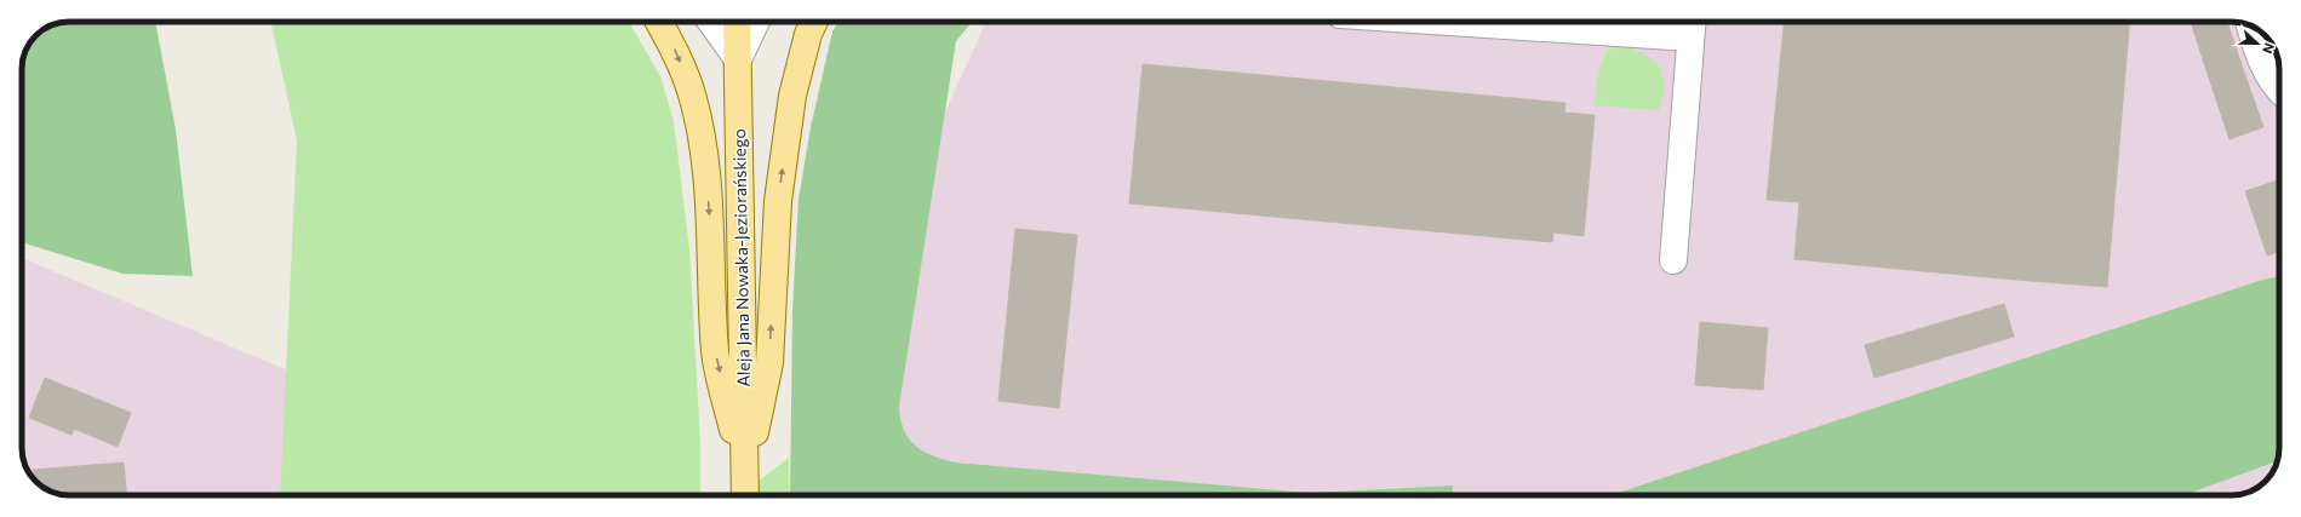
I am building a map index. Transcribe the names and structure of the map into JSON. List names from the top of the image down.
{
  "streets": {
    "main road": ["Aleja Jana Nowaka-Jeziorańskiego"]
  },
  "north": "right"
}
